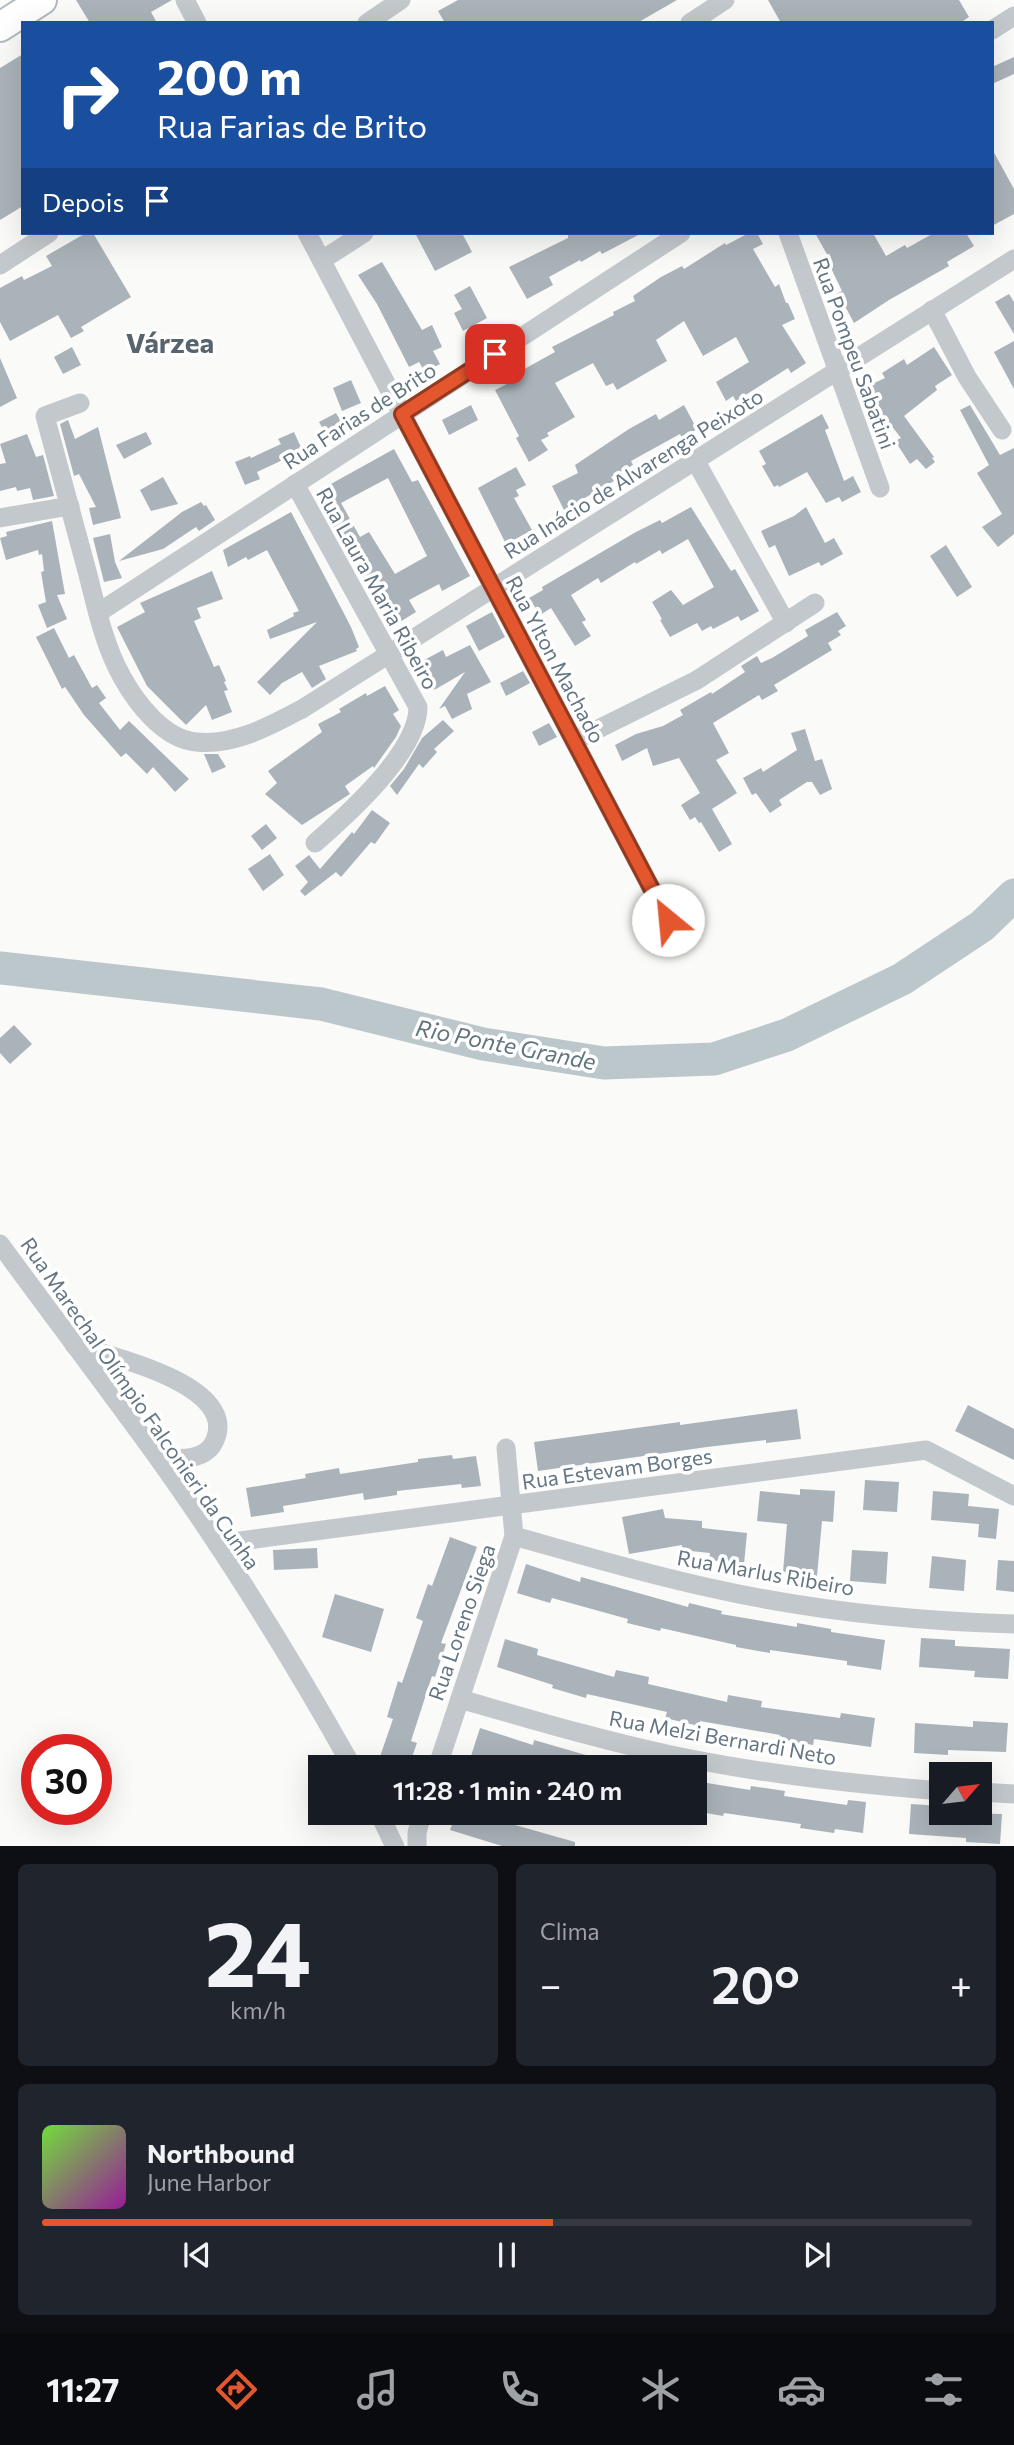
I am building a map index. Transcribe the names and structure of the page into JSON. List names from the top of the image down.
{
  "streets": {
    "street": [
      "Rua Pompeu Sabatini",
      "Rua Farias de Brito",
      "Rua Inácio de Alvarenga Peixoto",
      "Rua Laura Maria Ribeiro",
      "Rua Ylton Machado",
      "Rua Marechal Olímpio Falconieri da Cunha",
      "Rua Estevam Borges",
      "Rua Marlus Ribeiro",
      "Rua Loreno Siega",
      "Rua Melzi Bernardi Neto"
    ]
  },
  "crossings": [
    ["Rua Pompeu Sabatini", "Rua Inácio de Alvarenga Peixoto"],
    ["Rua Farias de Brito", "Rua Inácio de Alvarenga Peixoto"],
    ["Rua Farias de Brito", "Rua Laura Maria Ribeiro"],
    ["Rua Farias de Brito", "Rua Ylton Machado"],
    ["Rua Inácio de Alvarenga Peixoto", "Rua Laura Maria Ribeiro"],
    ["Rua Inácio de Alvarenga Peixoto", "Rua Ylton Machado"],
    ["Rua Marechal Olímpio Falconieri da Cunha", "Rua Estevam Borges"],
    ["Rua Estevam Borges", "Rua Loreno Siega"],
    ["Rua Marlus Ribeiro", "Rua Loreno Siega"],
    ["Rua Loreno Siega", "Rua Melzi Bernardi Neto"]
  ],
  "districts": ["Várzea"],
  "water": ["Rio Ponte Grande"],
  "north": "top right",
  "page": {
    "turn": ["200 m", "Rua Farias de Brito"],
    "then": "Depois",
    "limit": "30",
    "trip": "11:28 · 1 min · 240 m",
    "tile": [
      ["24", "km/h"],
      "Clima"
    ],
    "heat": ["−", "20°", "+"],
    "song": ["Northbound", "June Harbor"],
    "tabs": "11:27"
  }
}
